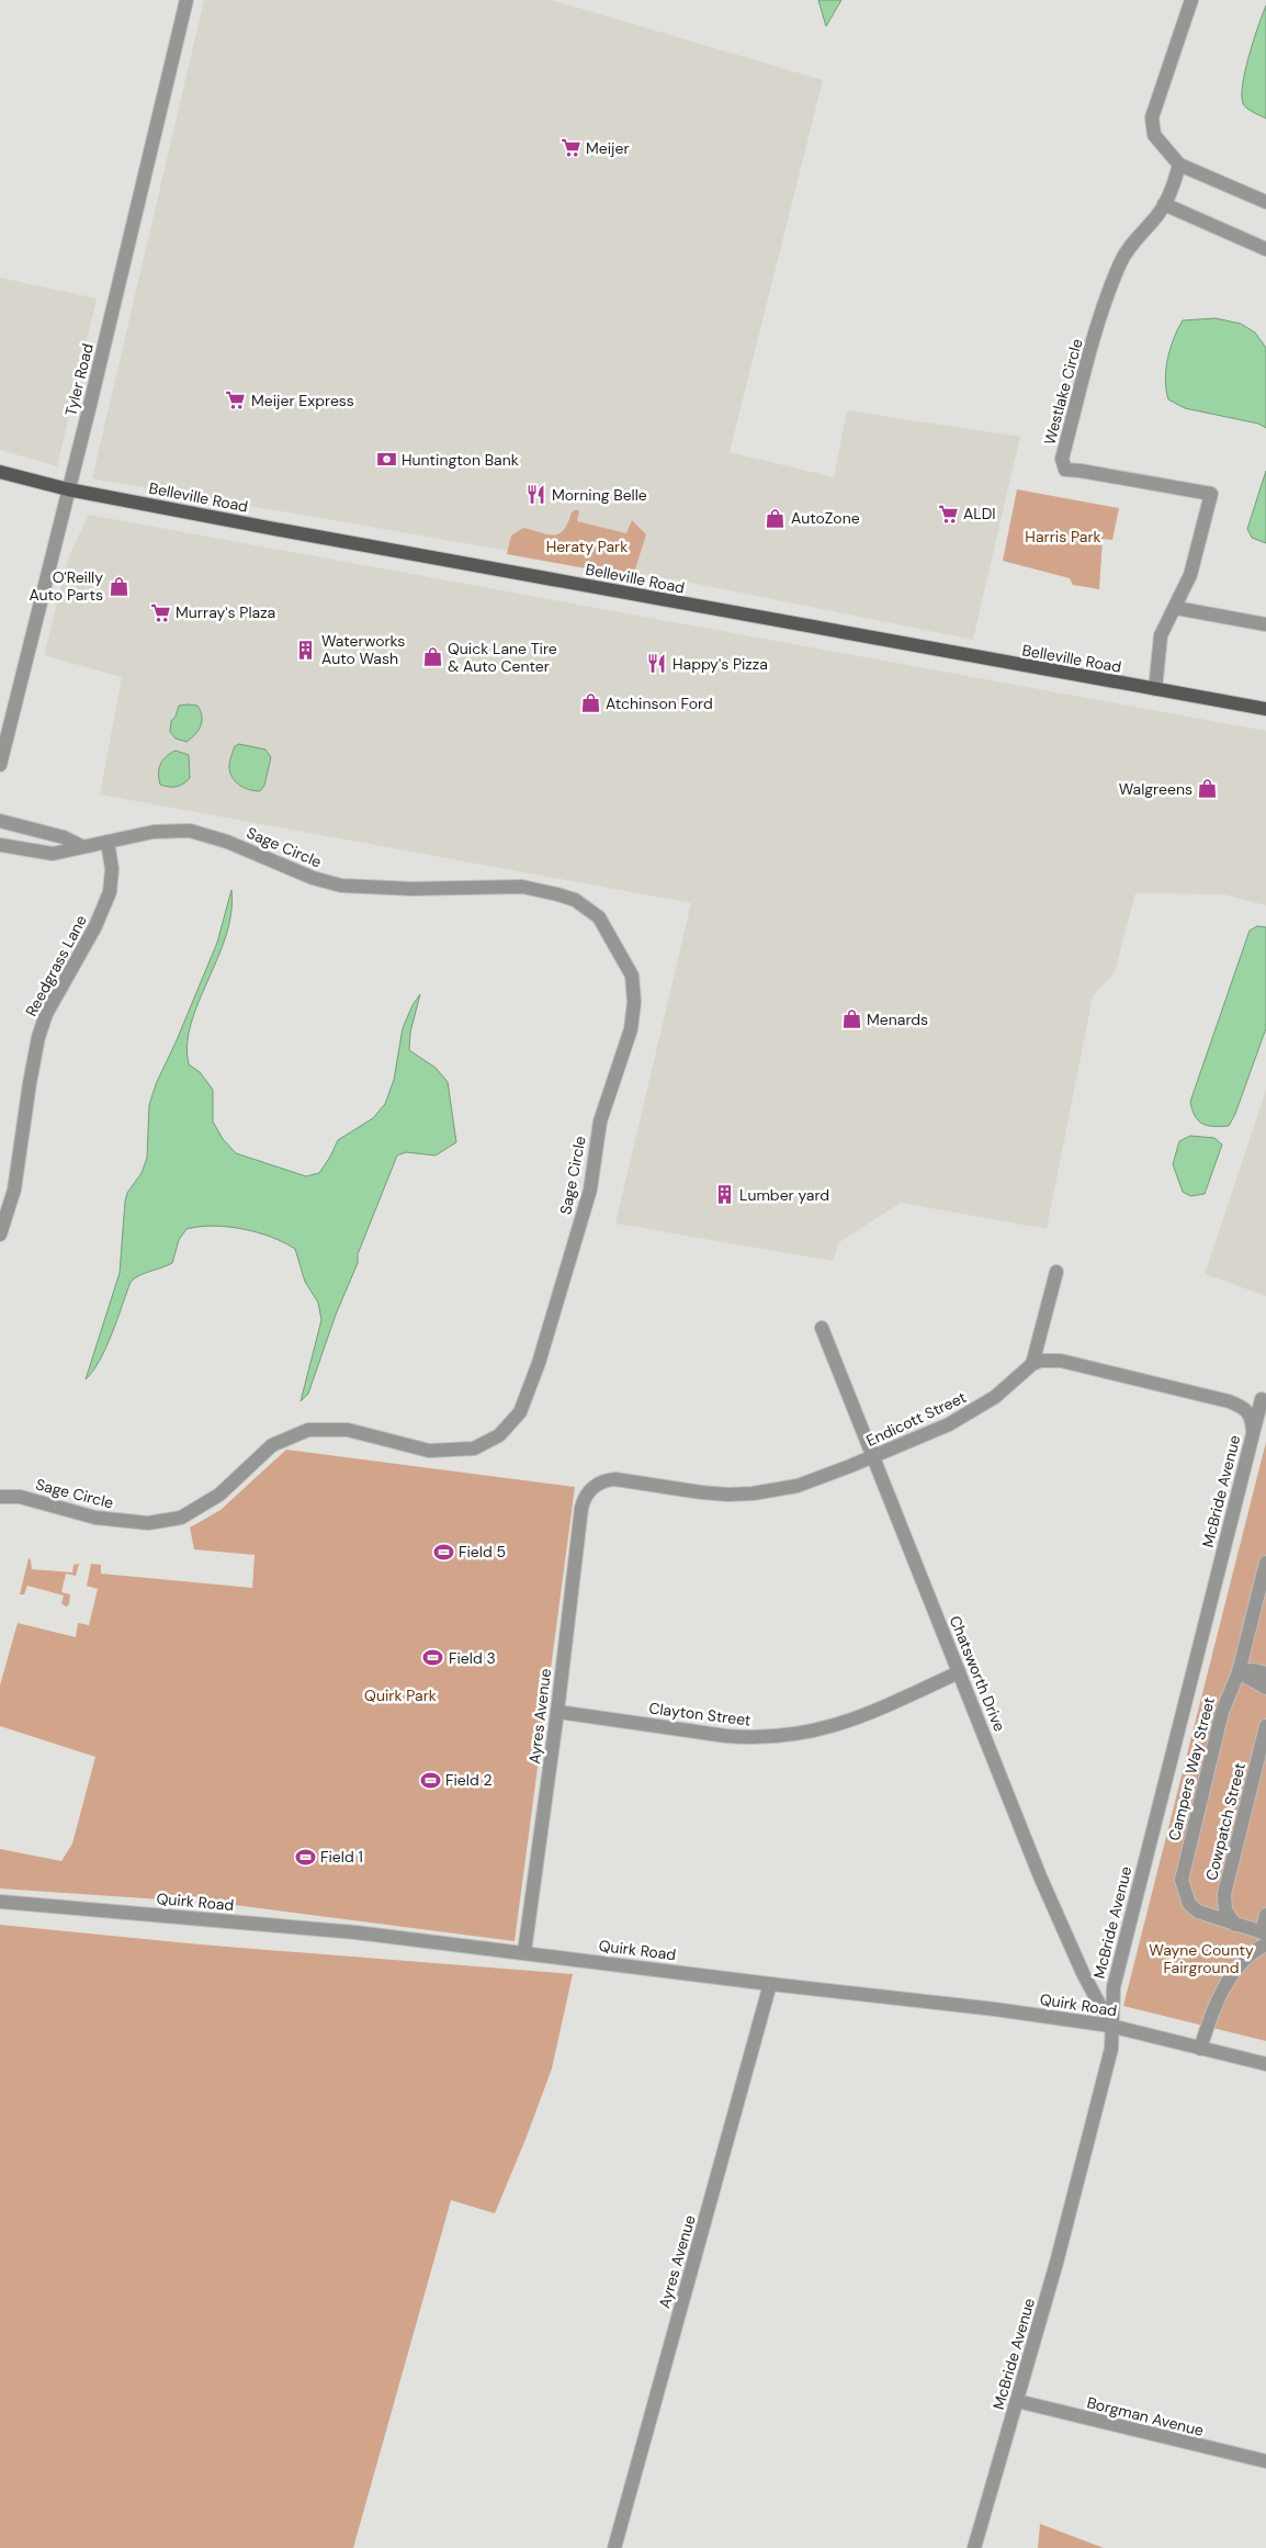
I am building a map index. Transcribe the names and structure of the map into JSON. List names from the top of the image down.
{
  "streets": {
    "main road": ["Belleville Road"],
    "street": [
      "Tyler Road",
      "Westlake Circle",
      "Sage Circle",
      "Reedgrass Lane",
      "Endicott Street",
      "McBride Avenue",
      "Chatsworth Drive",
      "Clayton Street",
      "Ayres Avenue",
      "Campers Way Street",
      "Cowpatch Street",
      "Quirk Road",
      "Borgman Avenue"
    ]
  },
  "crossings": [
    ["Tyler Road", "Belleville Road"],
    ["Westlake Circle", "Belleville Road"],
    ["Sage Circle", "Reedgrass Lane"],
    ["Endicott Street", "Chatsworth Drive"],
    ["Endicott Street", "Ayres Avenue"],
    ["McBride Avenue", "Chatsworth Drive"],
    ["McBride Avenue", "Quirk Road"],
    ["McBride Avenue", "Borgman Avenue"],
    ["Chatsworth Drive", "Clayton Street"],
    ["Chatsworth Drive", "Quirk Road"],
    ["Clayton Street", "Ayres Avenue"],
    ["Ayres Avenue", "Quirk Road"],
    ["Campers Way Street", "Cowpatch Street"]
  ],
  "parks": [
    "Harris Park",
    "Heraty Park",
    "Quirk Park",
    "Wayne County Fairground"
  ],
  "places": {
    "supermarket": [
      "Meijer",
      "Meijer Express",
      "ALDI",
      "Murray's Plaza"
    ],
    "bank": ["Huntington Bank"],
    "restaurant": ["Morning Belle", "Happy's Pizza"],
    "shop": [
      "AutoZone",
      "O'Reilly Auto Parts",
      "Quick Lane Tire & Auto Center",
      "Atchinson Ford",
      "Walgreens",
      "Menards"
    ],
    "building": ["Waterworks Auto Wash", "Lumber yard"],
    "sports": [
      "Field 5",
      "Field 3",
      "Field 2",
      "Field 1"
    ]
  }
}
